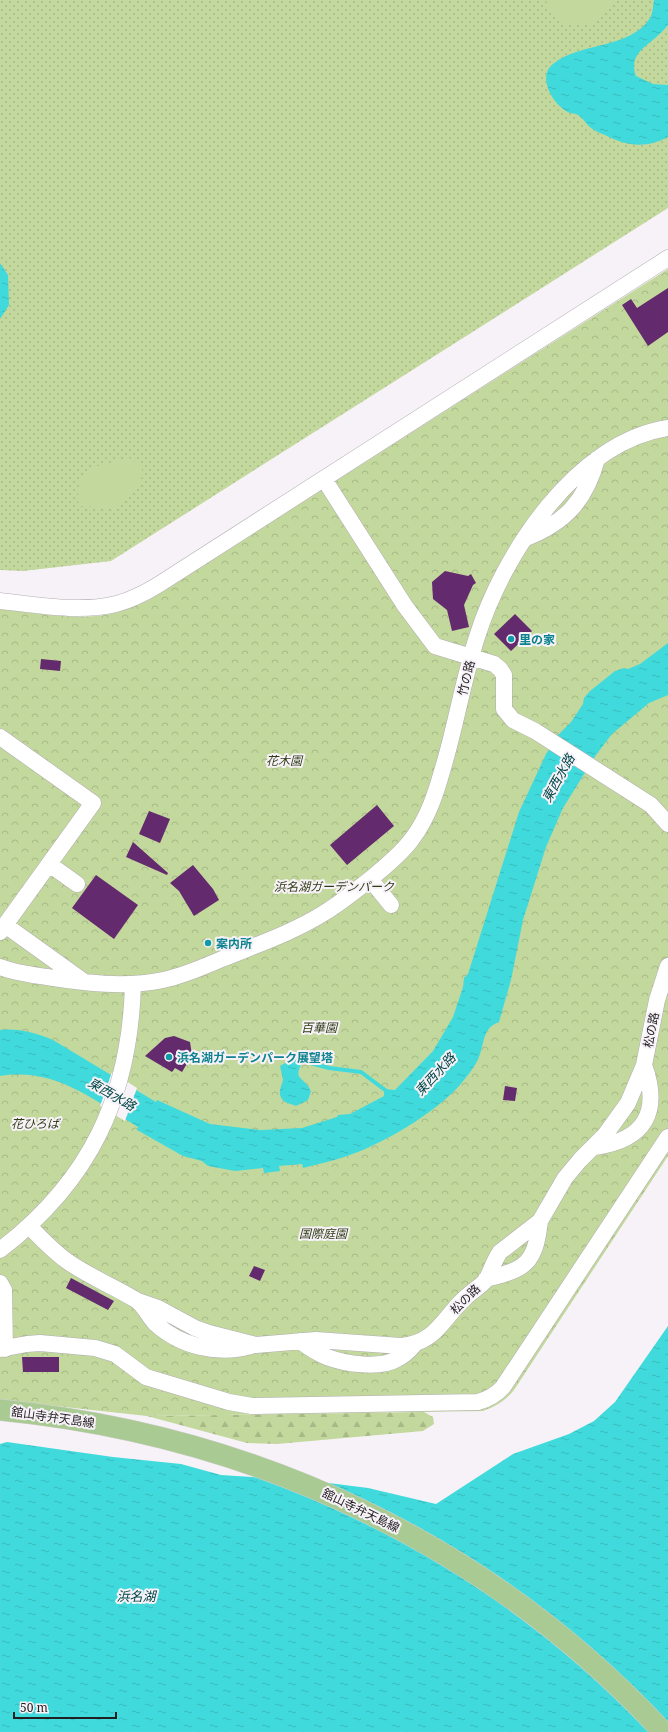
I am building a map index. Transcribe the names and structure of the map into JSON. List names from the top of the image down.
{
  "streets": {
    "main road": ["舘山寺弁天島線"],
    "lane": ["竹の路", "松の路"]
  },
  "water": ["東西水路", "浜名湖"],
  "parks": [
    "花木園",
    "浜名湖ガーデンパーク",
    "百華園",
    "花ひろば",
    "国際庭園"
  ],
  "places": ["里の家", "案内所", "浜名湖ガーデンパーク展望塔"],
  "scale_bar": "50 m"
}
